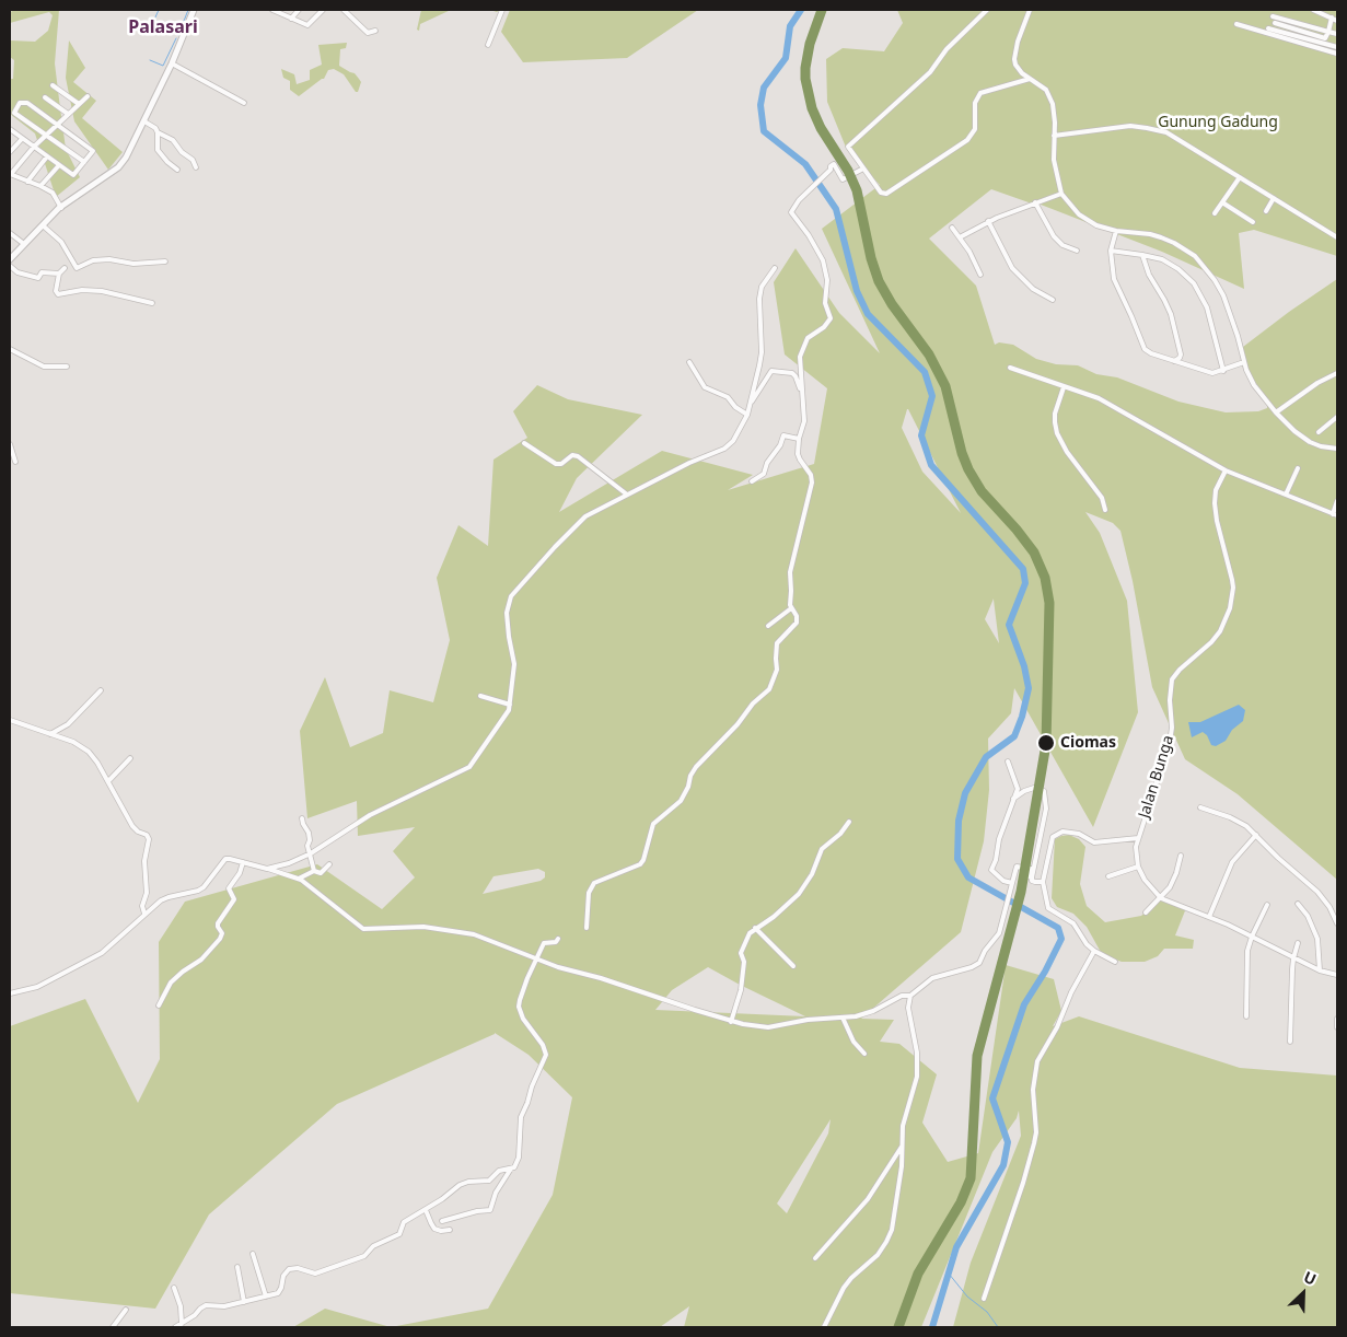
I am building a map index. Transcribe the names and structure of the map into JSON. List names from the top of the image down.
{
  "streets": {
    "street": ["Jalan Bunga"]
  },
  "districts": ["Palasari"],
  "parks": ["Gunung Gadung"],
  "places": ["Ciomas"],
  "north": "top right"
}
